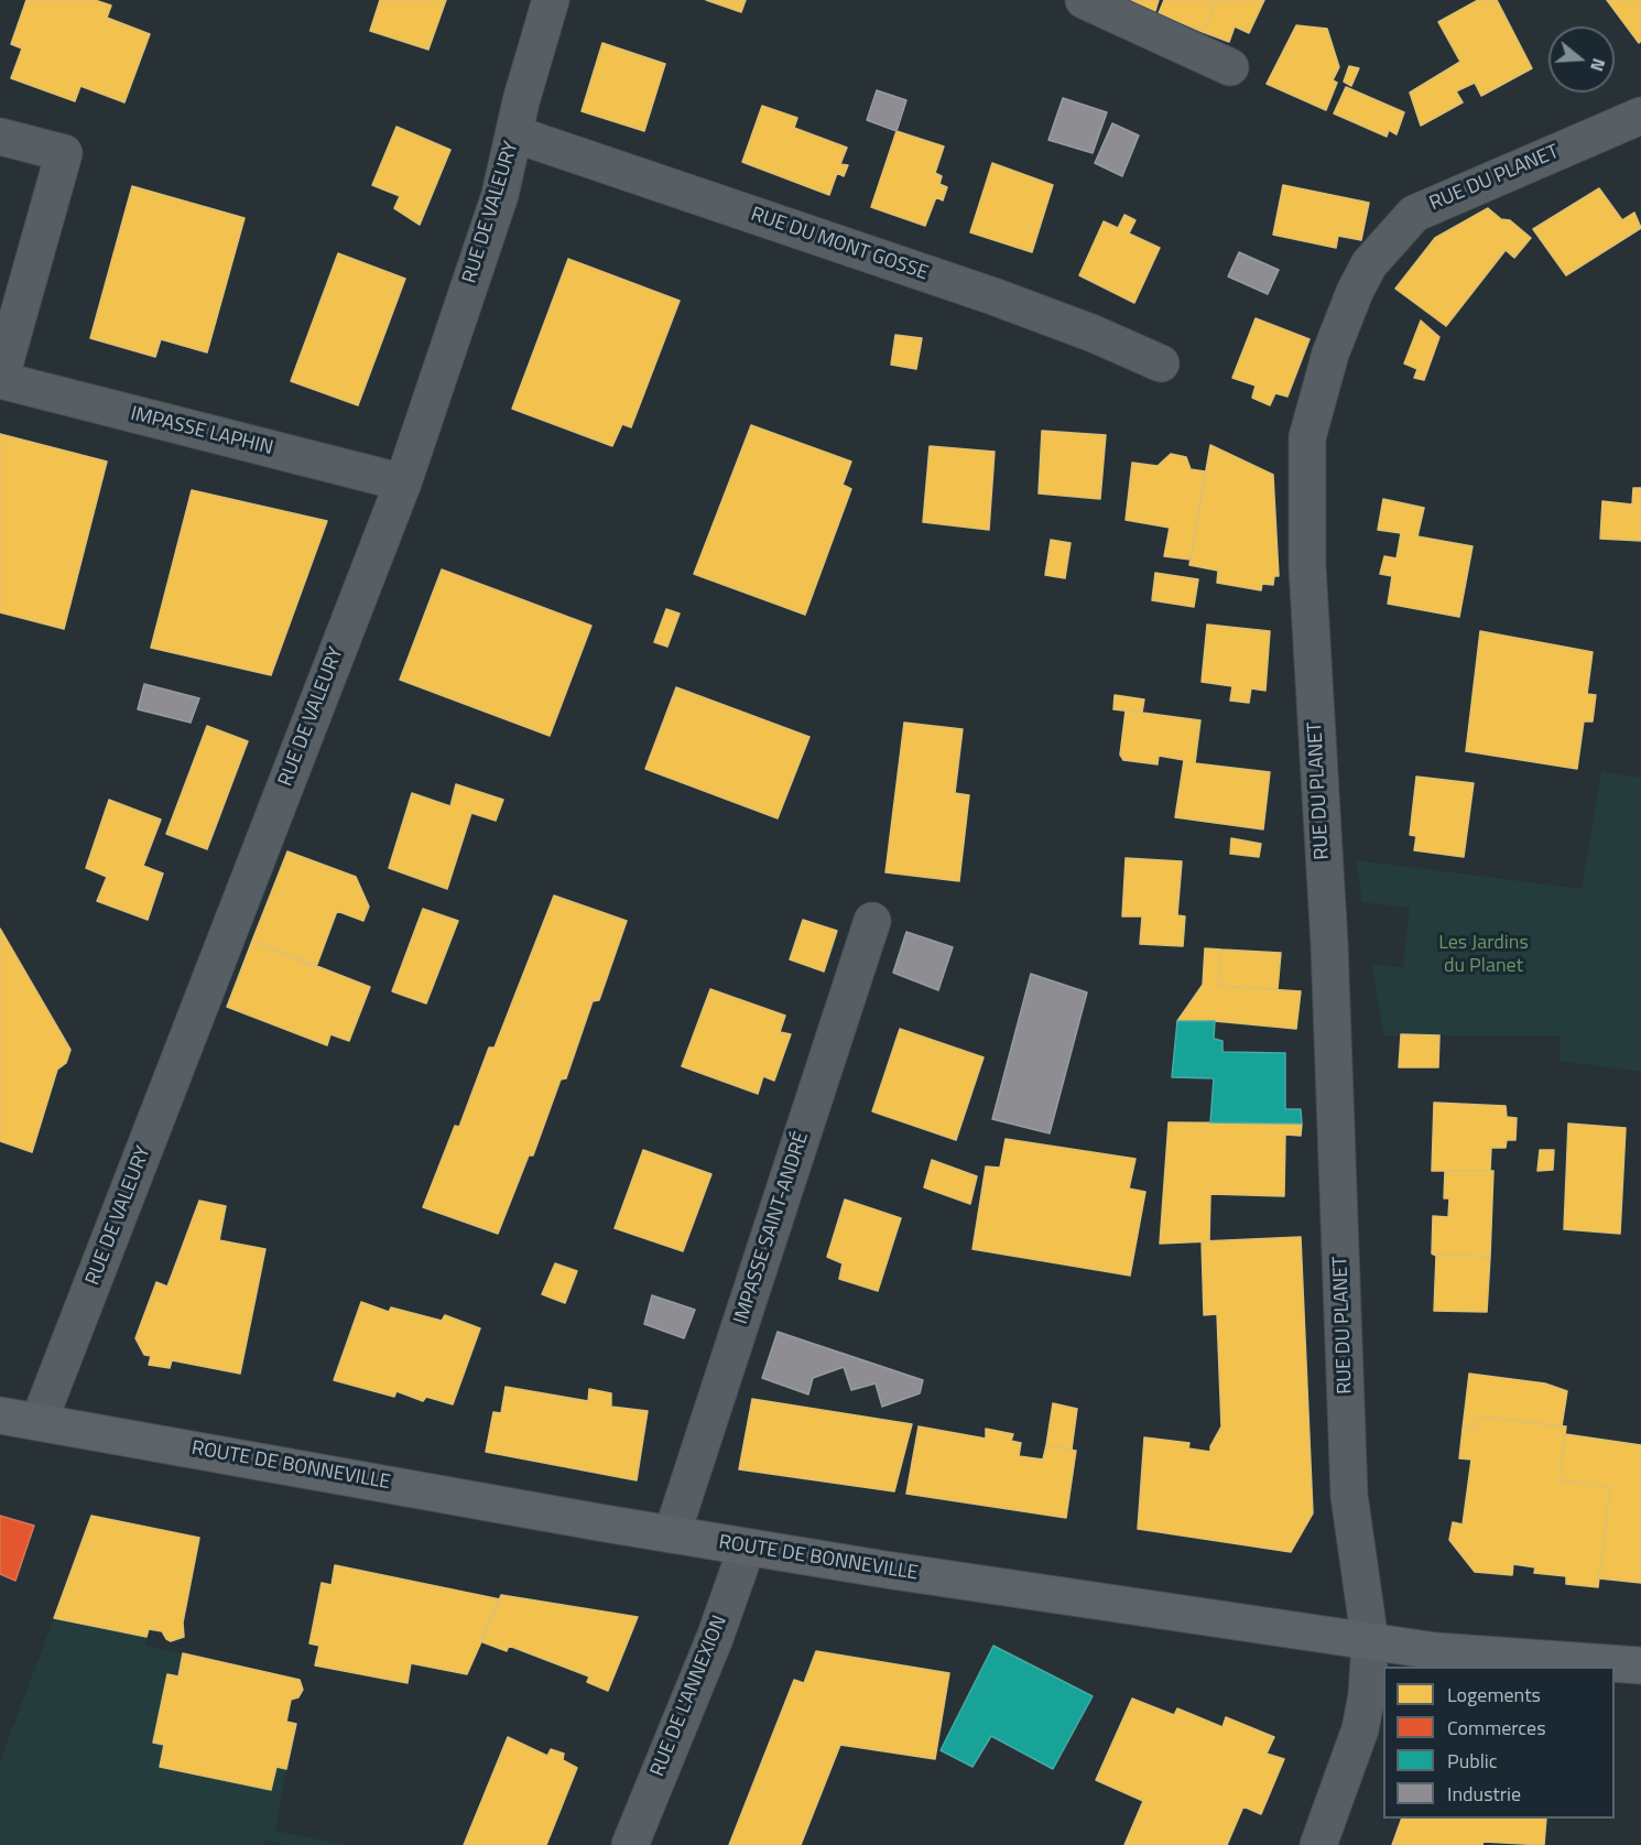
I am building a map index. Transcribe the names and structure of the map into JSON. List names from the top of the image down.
{
  "streets": {
    "main road": ["ROUTE DE BONNEVILLE"],
    "street": [
      "RUE DU PLANET",
      "RUE DE VALEURY",
      "RUE DU MONT GOSSE",
      "IMPASSE LAPHIN",
      "IMPASSE SAINT-ANDRÉ",
      "RUE DE L'ANNEXION"
    ]
  },
  "crossings": [
    ["RUE DU PLANET", "ROUTE DE BONNEVILLE"],
    ["RUE DE VALEURY", "RUE DU MONT GOSSE"],
    ["RUE DE VALEURY", "IMPASSE LAPHIN"],
    ["RUE DE VALEURY", "ROUTE DE BONNEVILLE"],
    ["IMPASSE SAINT-ANDRÉ", "ROUTE DE BONNEVILLE"],
    ["ROUTE DE BONNEVILLE", "RUE DE L'ANNEXION"]
  ],
  "parks": ["Les Jardins du Planet"],
  "legend": [
    "Logements",
    "Commerces",
    "Public",
    "Industrie"
  ],
  "north": "right"
}
